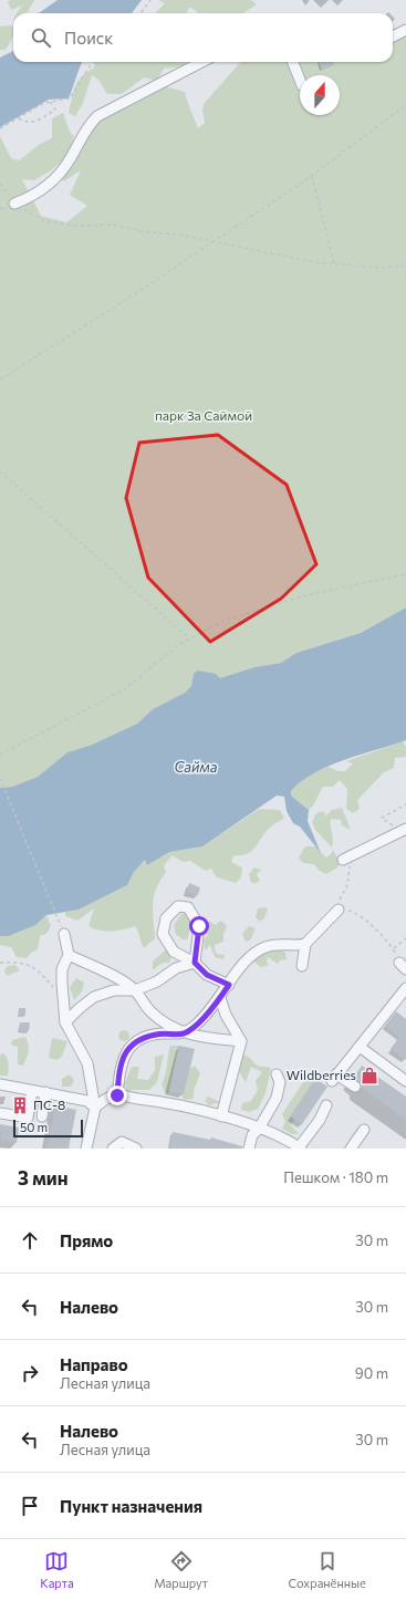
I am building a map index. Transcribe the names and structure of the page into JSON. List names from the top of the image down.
{
  "water": ["Сайма"],
  "parks": ["парк За Саймой"],
  "places": {
    "shop": ["Wildberries"],
    "building": ["ПС-8"]
  },
  "scale_bar": "50 m",
  "north": "top",
  "page": {
    "search": "Поиск",
    "scale": "50 m",
    "heading": ["3 мин", "Пешком · 180 m"],
    "list": [
      ["Прямо", "30 m"],
      ["Налево", "30 m"],
      ["Направо", "Лесная улица", "90 m"],
      ["Налево", "Лесная улица", "30 m"],
      "Пункт назначения"
    ],
    "nav": ["Карта", "Маршрут", "Сохранённые"]
  }
}
